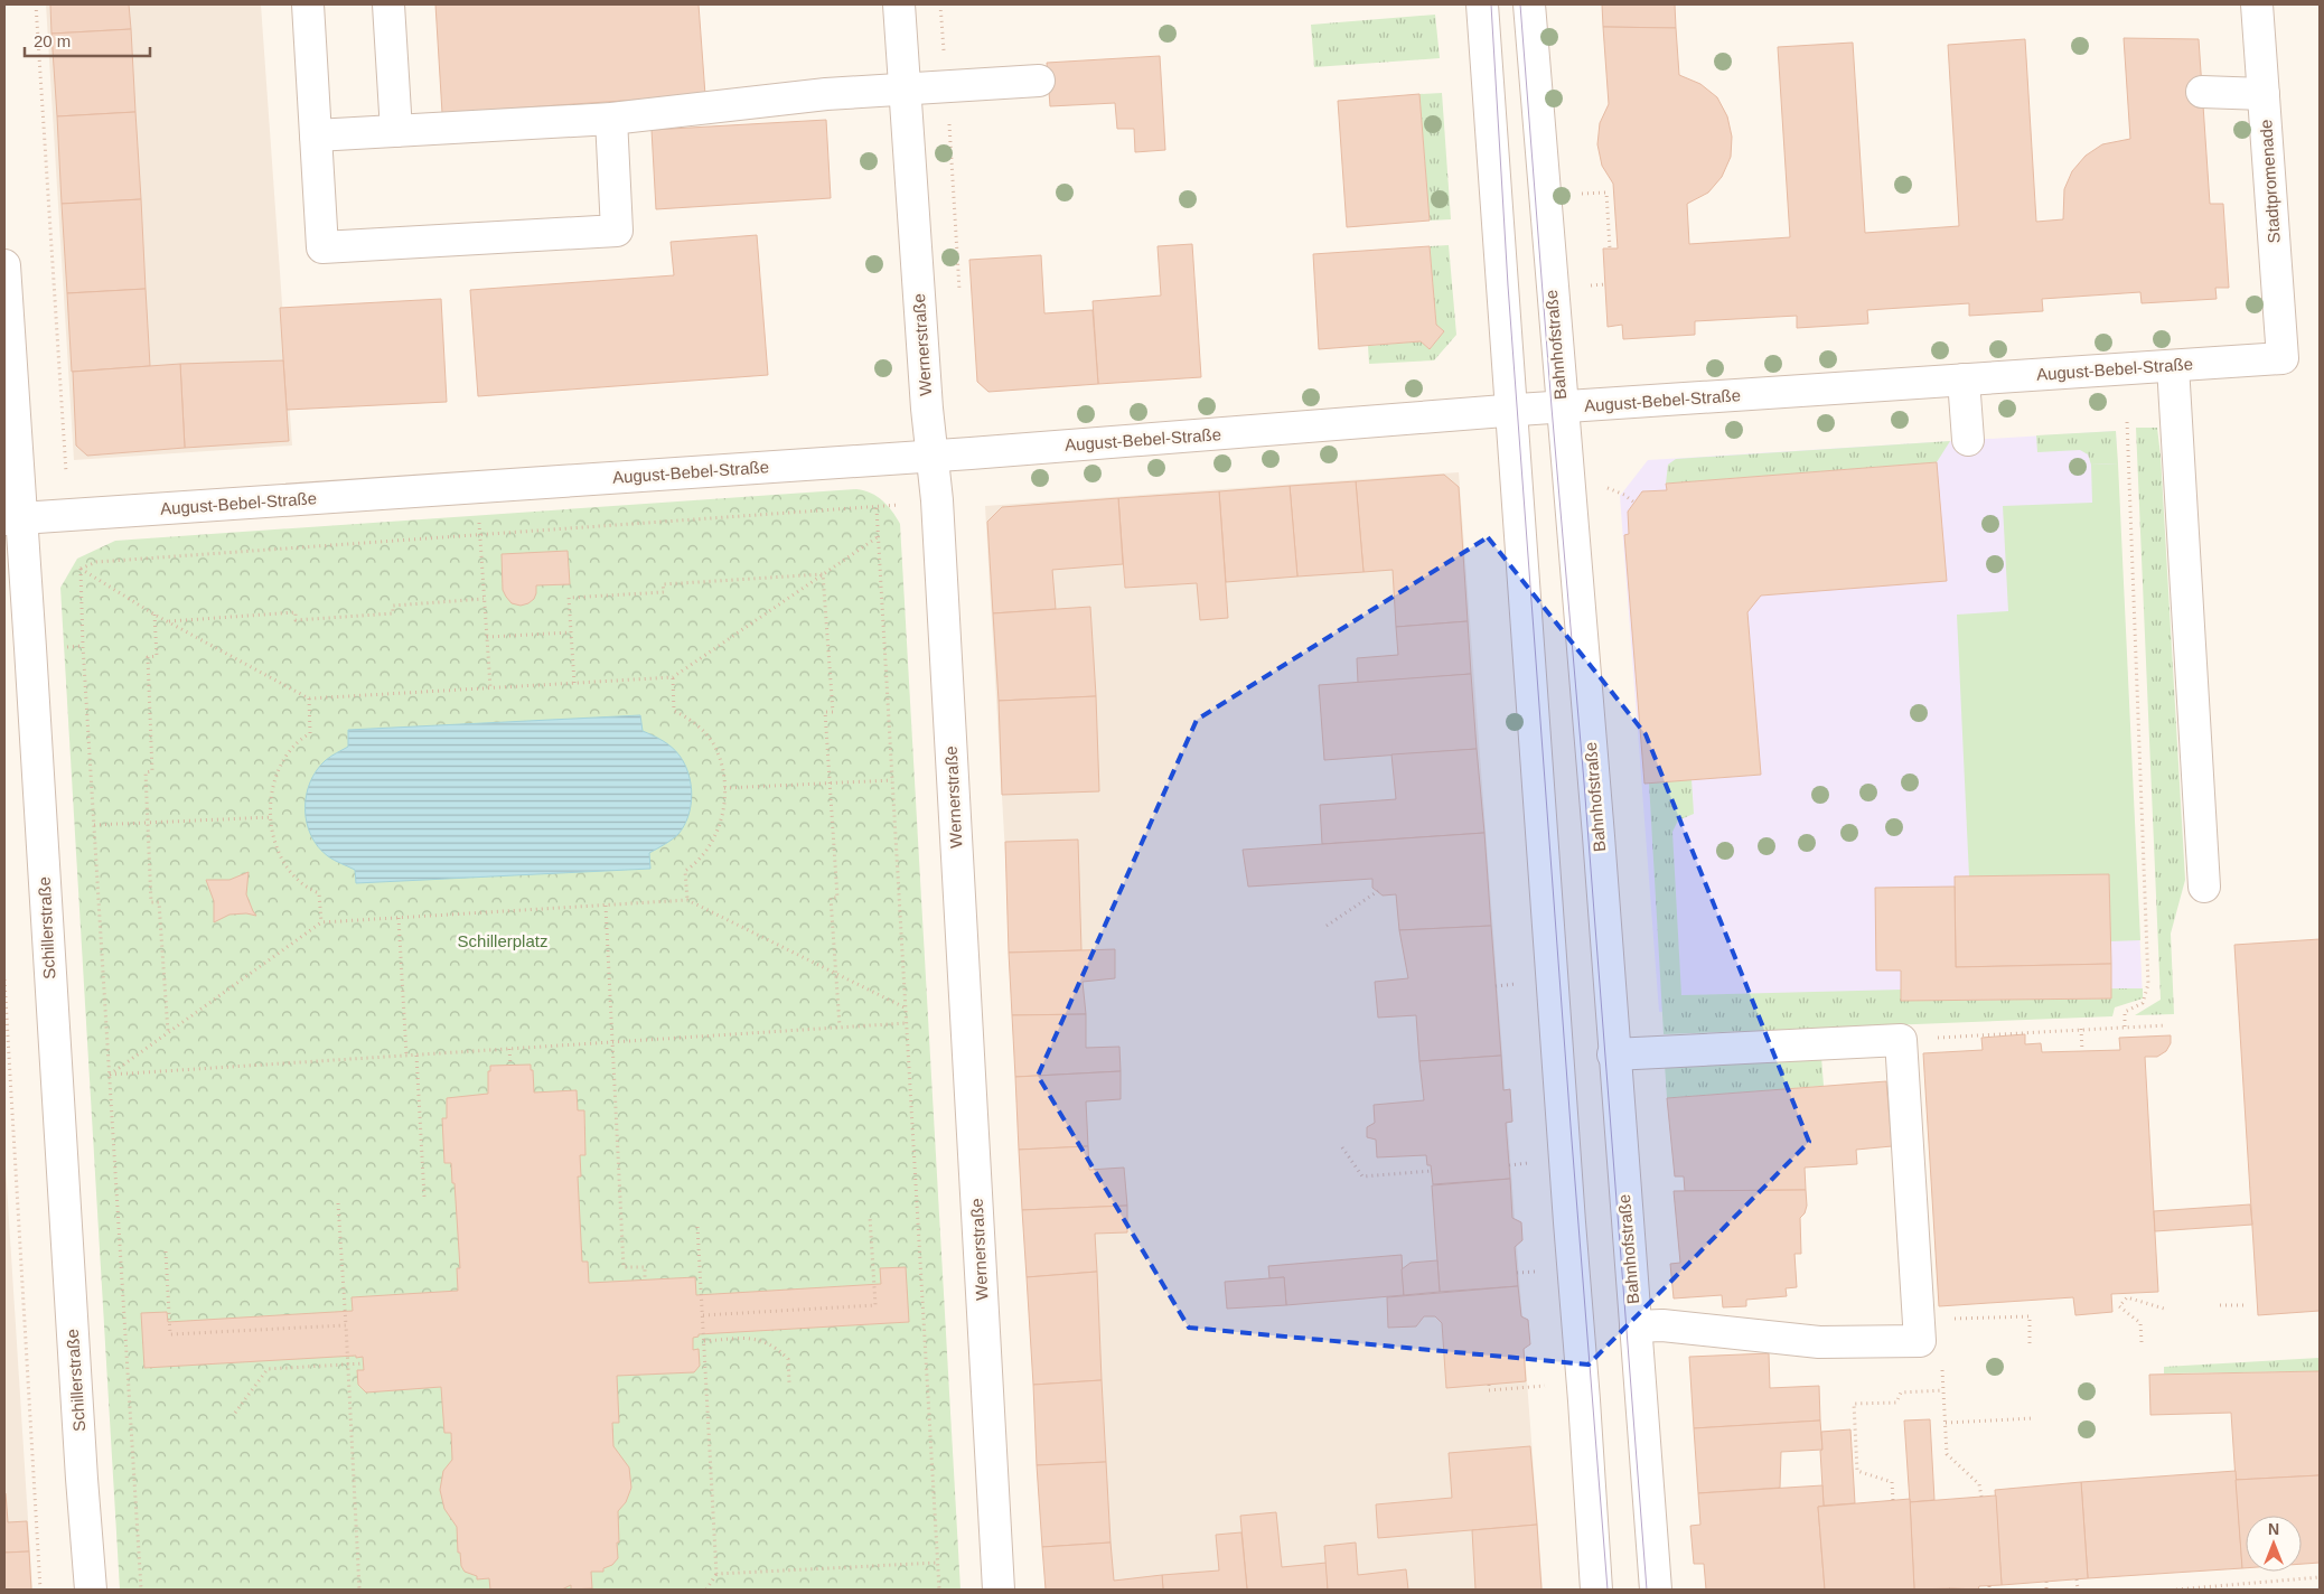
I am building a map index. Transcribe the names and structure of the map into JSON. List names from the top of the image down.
{
  "streets": {
    "street": [
      "Stadtpromenade",
      "Wernerstraße",
      "Bahnhofstraße",
      "August-Bebel-Straße",
      "Schillerstraße"
    ]
  },
  "crossings": [
    ["Stadtpromenade", "August-Bebel-Straße"],
    ["Wernerstraße", "August-Bebel-Straße"],
    ["Bahnhofstraße", "August-Bebel-Straße"],
    ["August-Bebel-Straße", "Schillerstraße"]
  ],
  "parks": ["Schillerplatz"],
  "scale_bar": "20 m",
  "north": "top"
}
